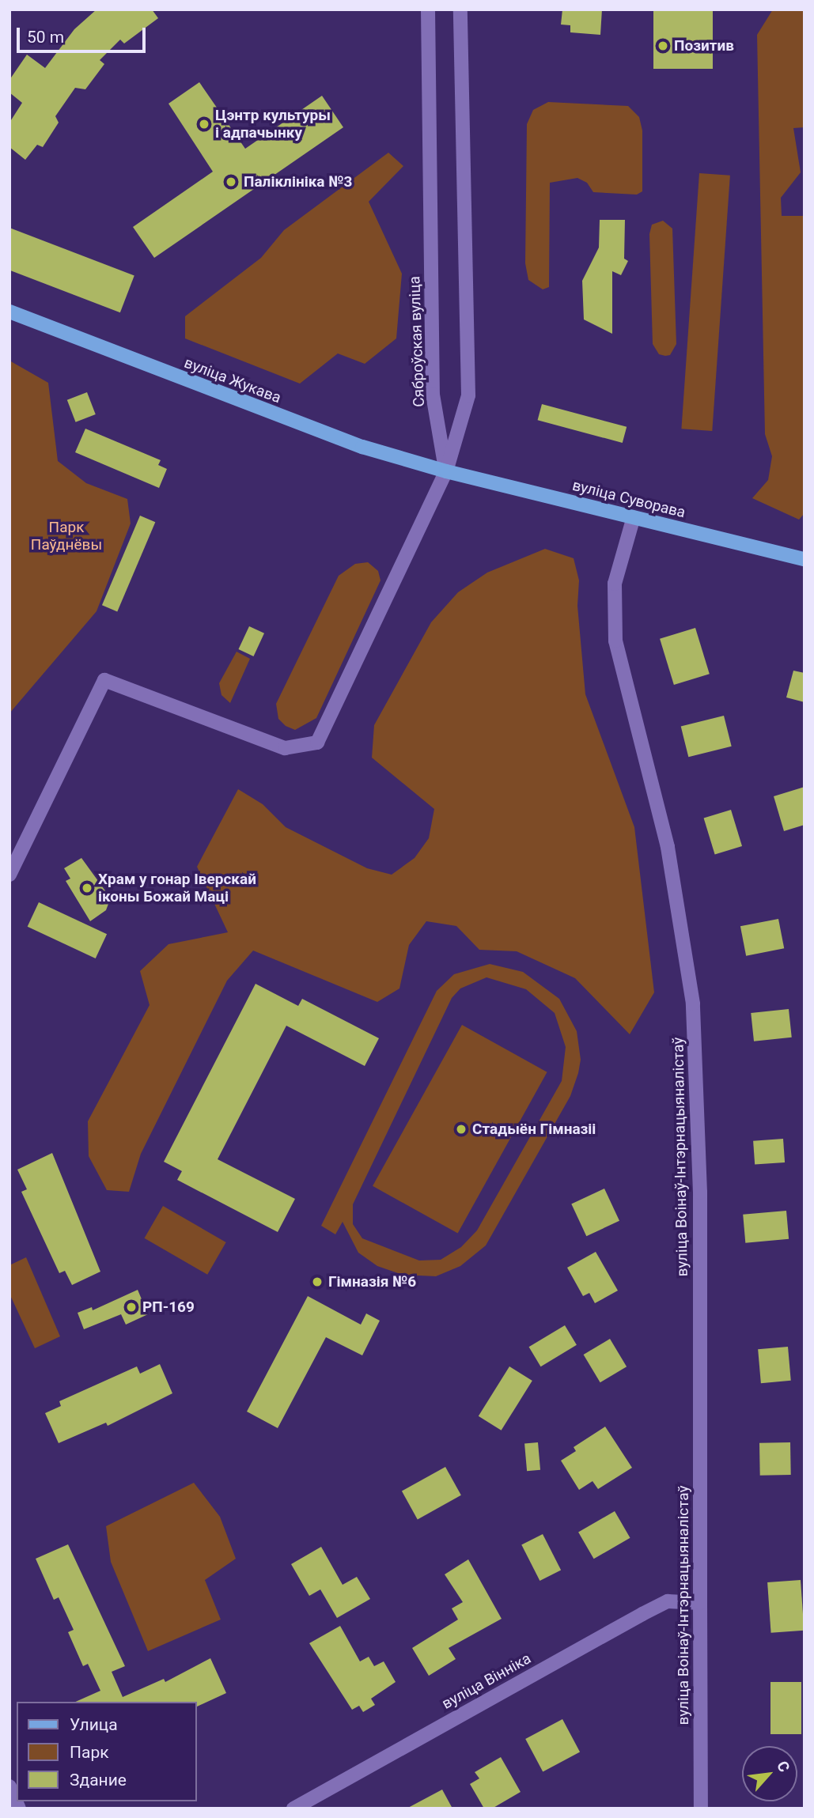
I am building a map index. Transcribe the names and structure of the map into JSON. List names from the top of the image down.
{
  "streets": {
    "main road": ["вуліца Жукава", "вуліца Суворава"],
    "street": ["Сяброўская вуліца", "вуліца Воінаў-Інтэрнацыяналістаў", "вуліца Вінніка"]
  },
  "crossings": [
    ["Сяброўская вуліца", "вуліца Жукава"],
    ["Сяброўская вуліца", "вуліца Суворава"],
    ["вуліца Жукава", "вуліца Суворава"],
    ["вуліца Суворава", "вуліца Воінаў-Інтэрнацыяналістаў"],
    ["вуліца Воінаў-Інтэрнацыяналістаў", "вуліца Вінніка"]
  ],
  "parks": ["Парк Паўднёвы"],
  "places": [
    "Позитив",
    "Цэнтр культуры і адпачынку",
    "Паліклініка №3",
    "Храм у гонар Іверскай іконы Божай Маці",
    "Стадыён Гімназіі",
    "Гімназія №6",
    "РП-169"
  ],
  "legend": ["Улица", "Парк", "Здание"],
  "scale_bar": "50 m",
  "north": "top right"
}
